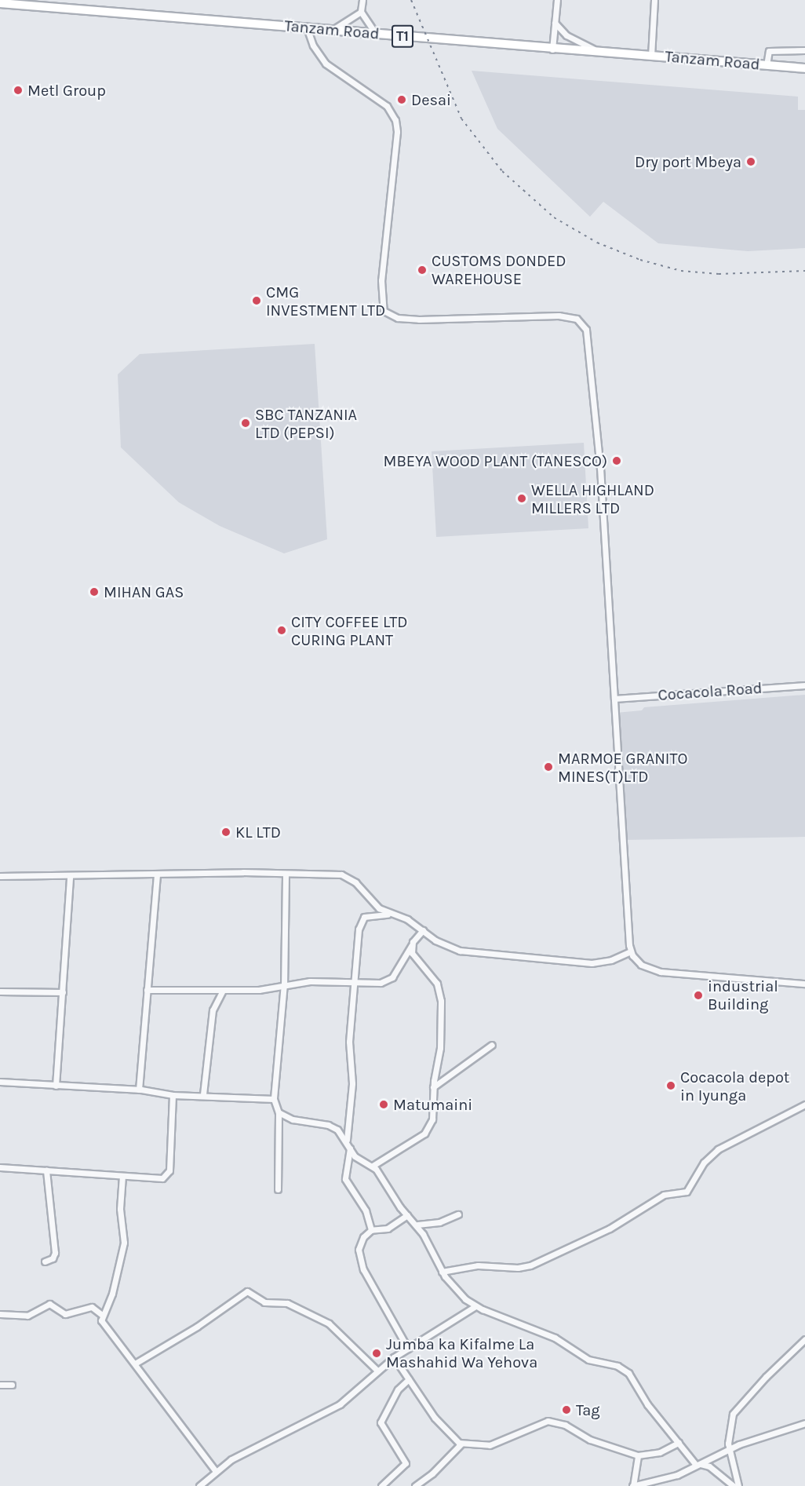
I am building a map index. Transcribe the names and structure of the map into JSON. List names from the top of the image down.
{
  "streets": {
    "highway": ["Tanzam Road", "T1"],
    "street": ["Cocacola Road"]
  },
  "places": [
    "Metl Group",
    "Desai",
    "Dry port Mbeya",
    "CUSTOMS DONDED WAREHOUSE",
    "CMG INVESTMENT LTD",
    "SBC TANZANIA LTD (PEPSI)",
    "MBEYA WOOD PLANT (TANESCO)",
    "WELLA HIGHLAND MILLERS LTD",
    "MIHAN GAS",
    "CITY COFFEE LTD CURING PLANT",
    "MARMOE GRANITO MINES(T)LTD",
    "KL LTD",
    "industrial Building",
    "Cocacola depot in Iyunga",
    "Matumaini",
    "Jumba ka Kifalme La Mashahid Wa Yehova",
    "Tag"
  ]
}
